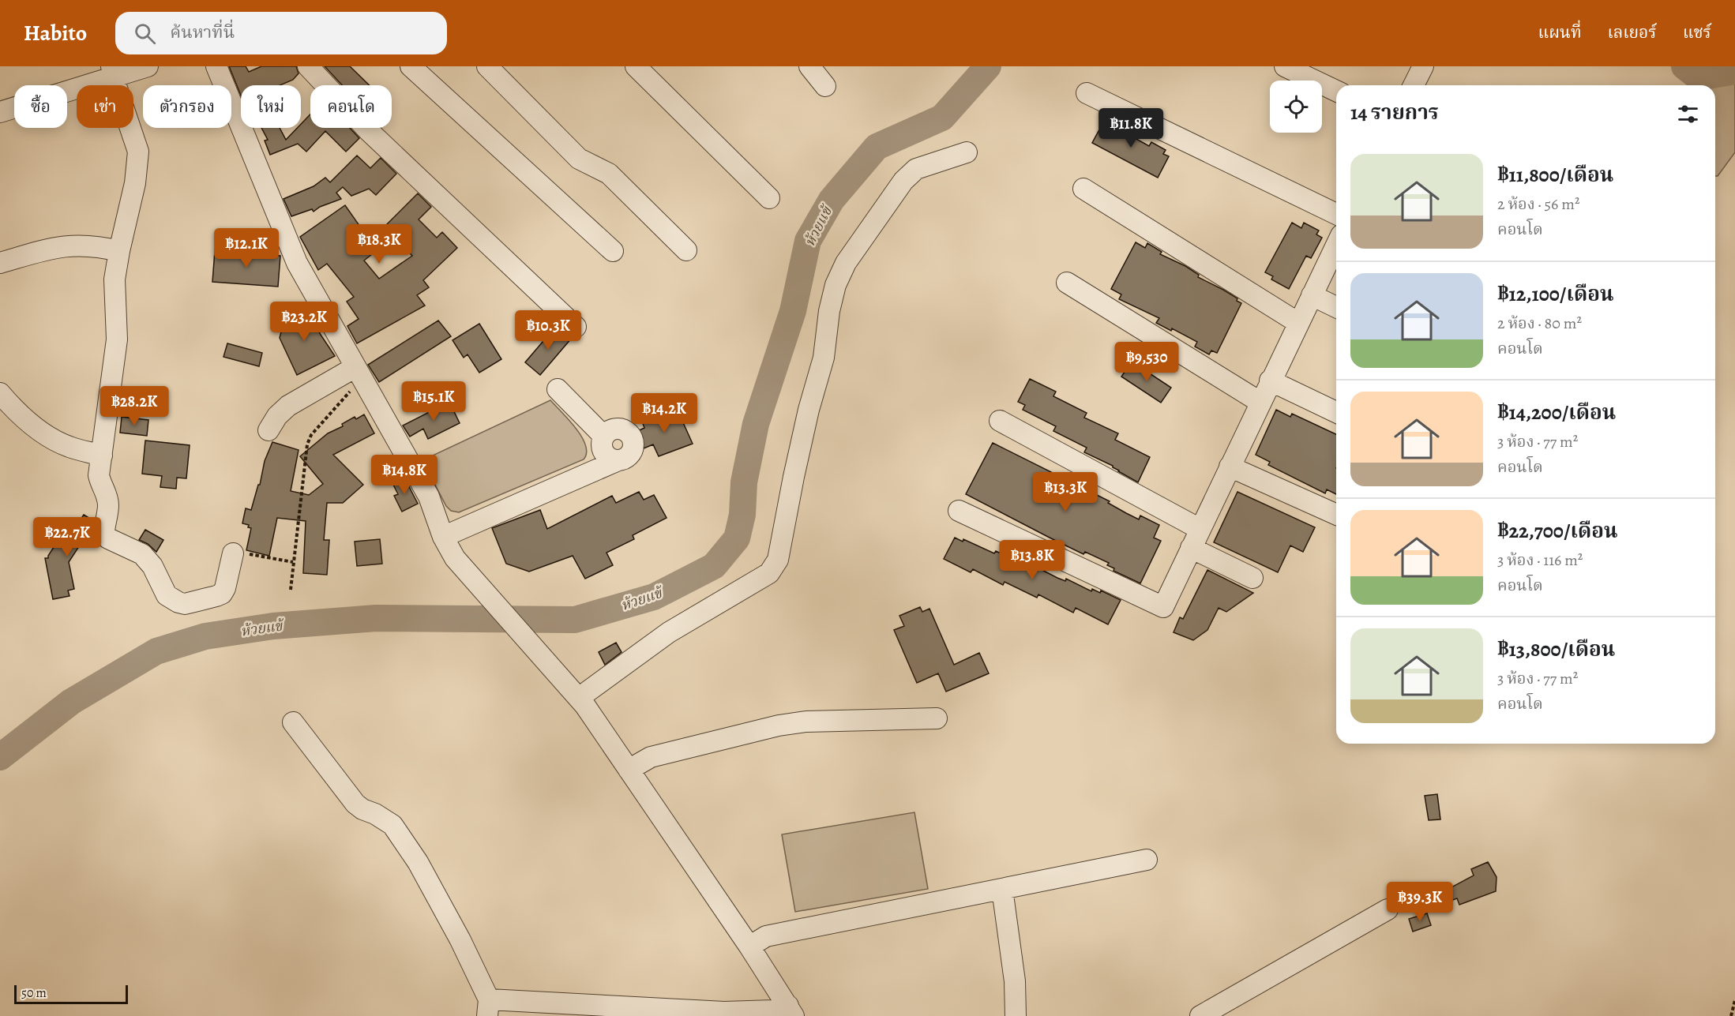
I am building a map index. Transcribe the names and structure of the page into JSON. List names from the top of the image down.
{
  "water": ["ห้วยแข้"],
  "scale_bar": "50 m",
  "page": {
    "header": "Habito",
    "search": "ค้นหาที่นี่",
    "nav": ["แผนที่", "เลเยอร์", "แชร์"],
    "chip": [
      "ซื้อ",
      "เช่า",
      "ตัวกรอง",
      "ใหม่",
      "คอนโด"
    ],
    "heading": "14 รายการ",
    "price": [
      "฿11.8K",
      "฿18.3K",
      "฿12.1K",
      "฿23.2K",
      "฿10.3K",
      "฿9,530",
      "฿15.1K",
      "฿28.2K",
      "฿14.2K",
      "฿14.8K",
      "฿13.3K",
      "฿22.7K",
      "฿13.8K",
      "฿39.3K"
    ],
    "list": [
      {
        "name": "฿11,800/เดือน",
        "note": "2 ห้อง · 56 m² · คอนโด"
      },
      {
        "name": "฿12,100/เดือน",
        "note": "2 ห้อง · 80 m² · คอนโด"
      },
      {
        "name": "฿14,200/เดือน",
        "note": "3 ห้อง · 77 m² · คอนโด"
      },
      {
        "name": "฿22,700/เดือน",
        "note": "3 ห้อง · 116 m² · คอนโด"
      },
      {
        "name": "฿13,800/เดือน",
        "note": "3 ห้อง · 77 m² · คอนโด"
      }
    ],
    "scale": "50 m"
  }
}
